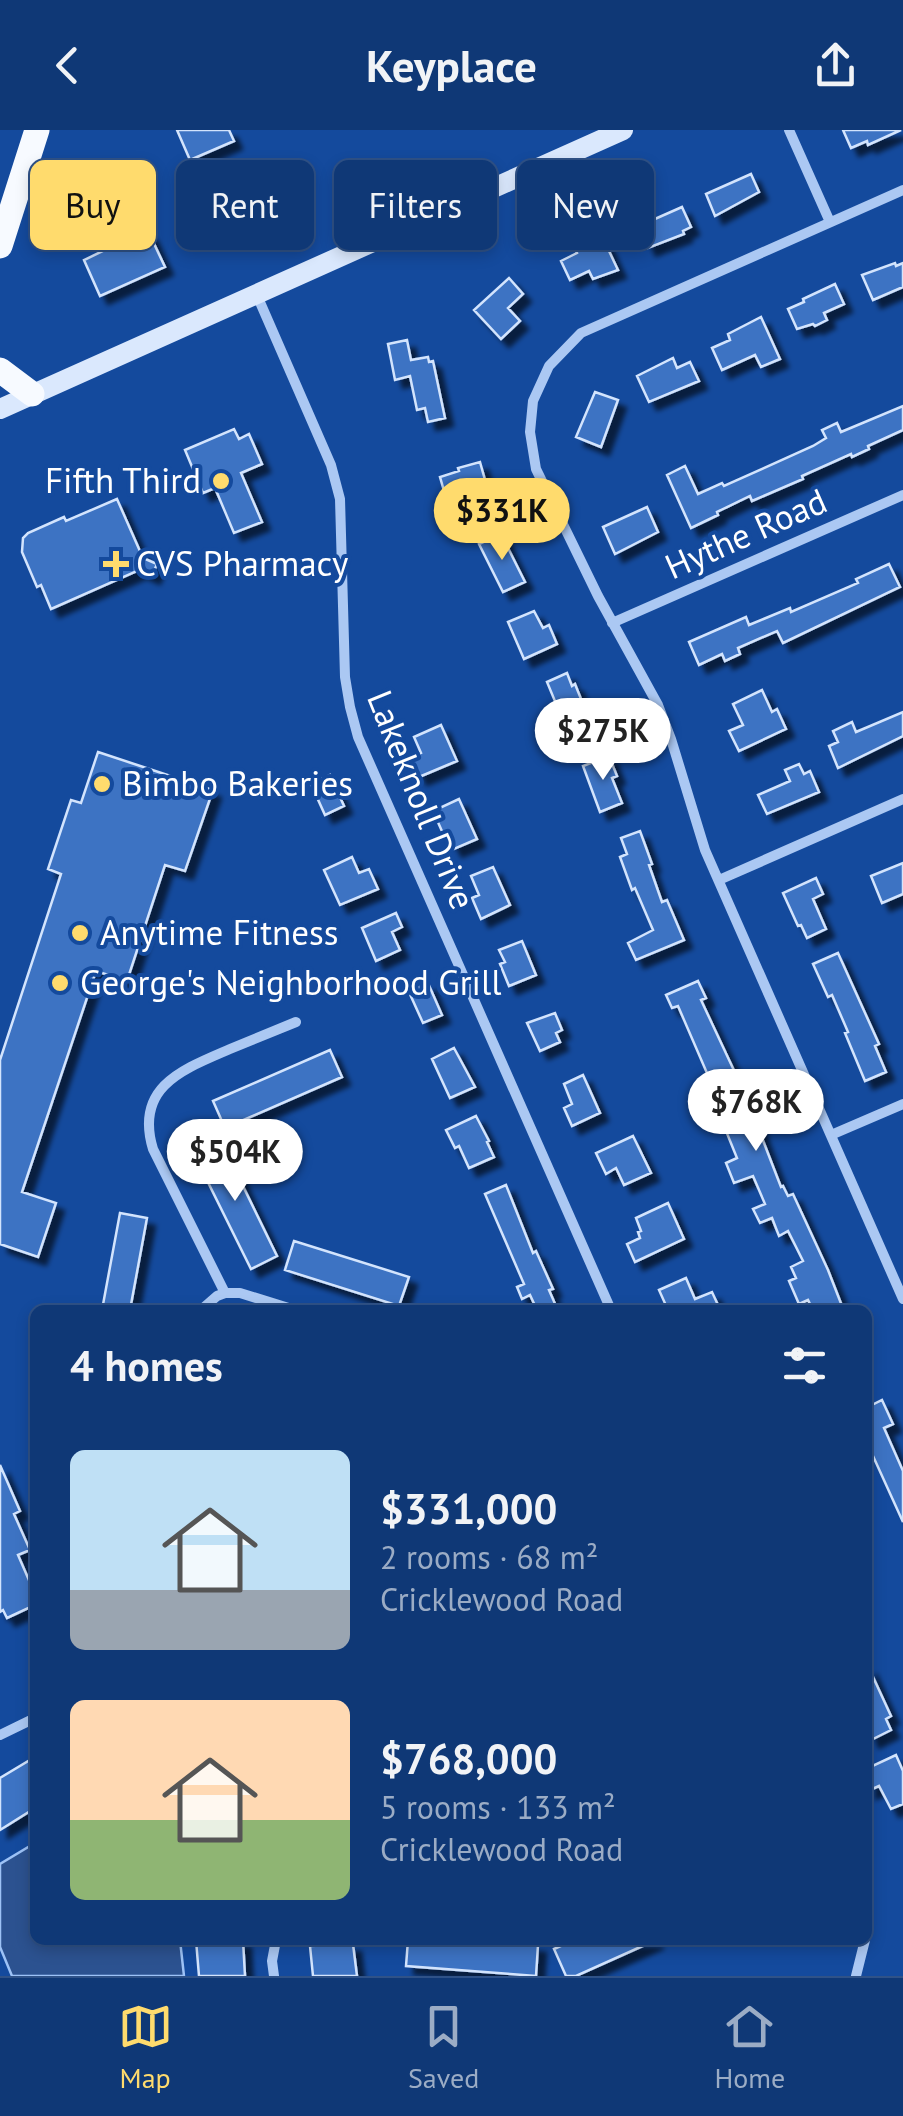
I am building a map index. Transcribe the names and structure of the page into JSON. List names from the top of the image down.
{
  "streets": {
    "street": ["Hythe Road", "Lakeknoll Drive"]
  },
  "places": {
    "other": [
      "Fifth Third",
      "Bimbo Bakeries",
      "Anytime Fitness",
      "George's Neighborhood Grill"
    ],
    "health": ["CVS Pharmacy"]
  },
  "page": {
    "header": "Keyplace",
    "chip": [
      "Buy",
      "Rent",
      "Filters",
      "New"
    ],
    "price": [
      "$331K",
      "$275K",
      "$768K",
      "$504K"
    ],
    "heading": "4 homes",
    "list": [
      {
        "name": "$331,000",
        "note": "2 rooms · 68 m² · Cricklewood Road"
      },
      {
        "name": "$768,000",
        "note": "5 rooms · 133 m² · Cricklewood Road"
      }
    ],
    "tabs": ["Map", "Saved", "Home"]
  }
}
